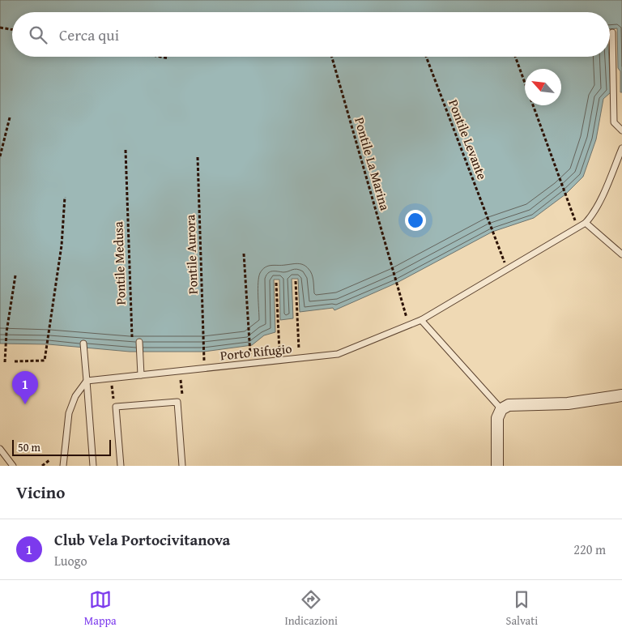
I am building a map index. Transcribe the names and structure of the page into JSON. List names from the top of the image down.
{
  "streets": {
    "lane": ["Porto Rifugio"],
    "path": [
      "Pontile Levante",
      "Pontile La Marina",
      "Pontile Aurora",
      "Pontile Medusa"
    ]
  },
  "crossings": [
    ["Pontile Levante", "Porto Rifugio"],
    ["Pontile La Marina", "Porto Rifugio"]
  ],
  "scale_bar": "50 m",
  "north": "top left",
  "page": {
    "search": "Cerca qui",
    "pins": "1",
    "scale": "50 m",
    "heading": "Vicino",
    "list": [
      {
        "mark": "1",
        "name": "Club Vela Portocivitanova",
        "note": "Luogo",
        "value": "220 m"
      }
    ],
    "nav": ["Mappa", "Indicazioni", "Salvati"]
  }
}
